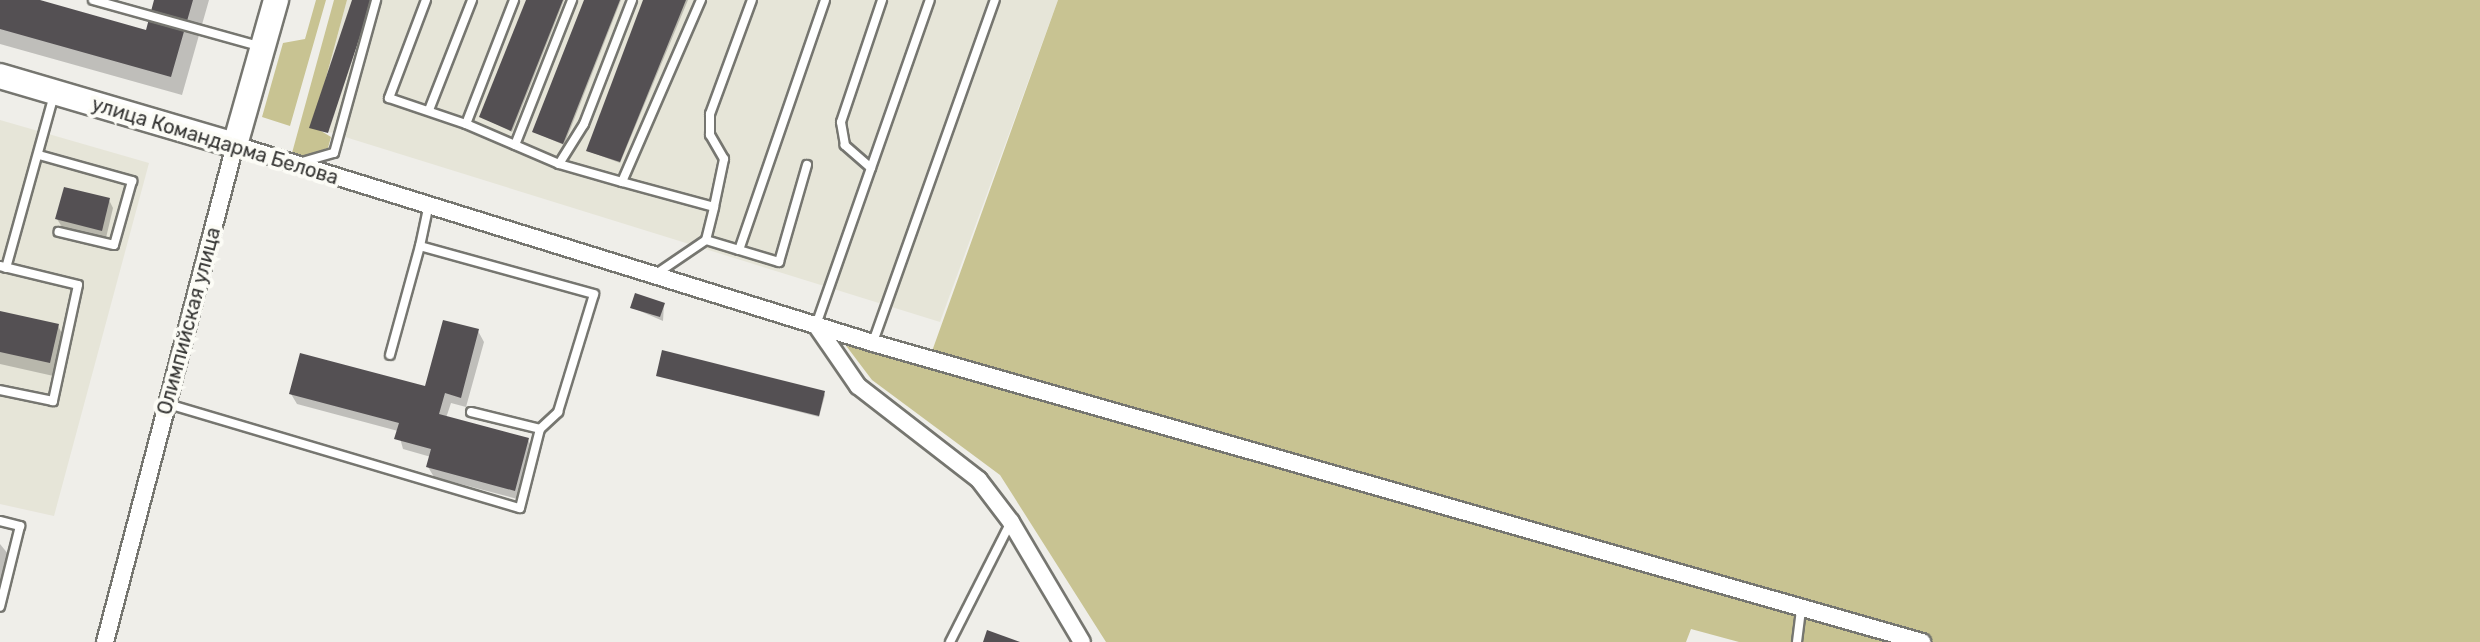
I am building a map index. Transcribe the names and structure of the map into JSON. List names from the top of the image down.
{
  "streets": {
    "main road": ["улица Командарма Белова", "Олимпийская улица"]
  },
  "crossings": [
    ["улица Командарма Белова", "Олимпийская улица"]
  ]
}
